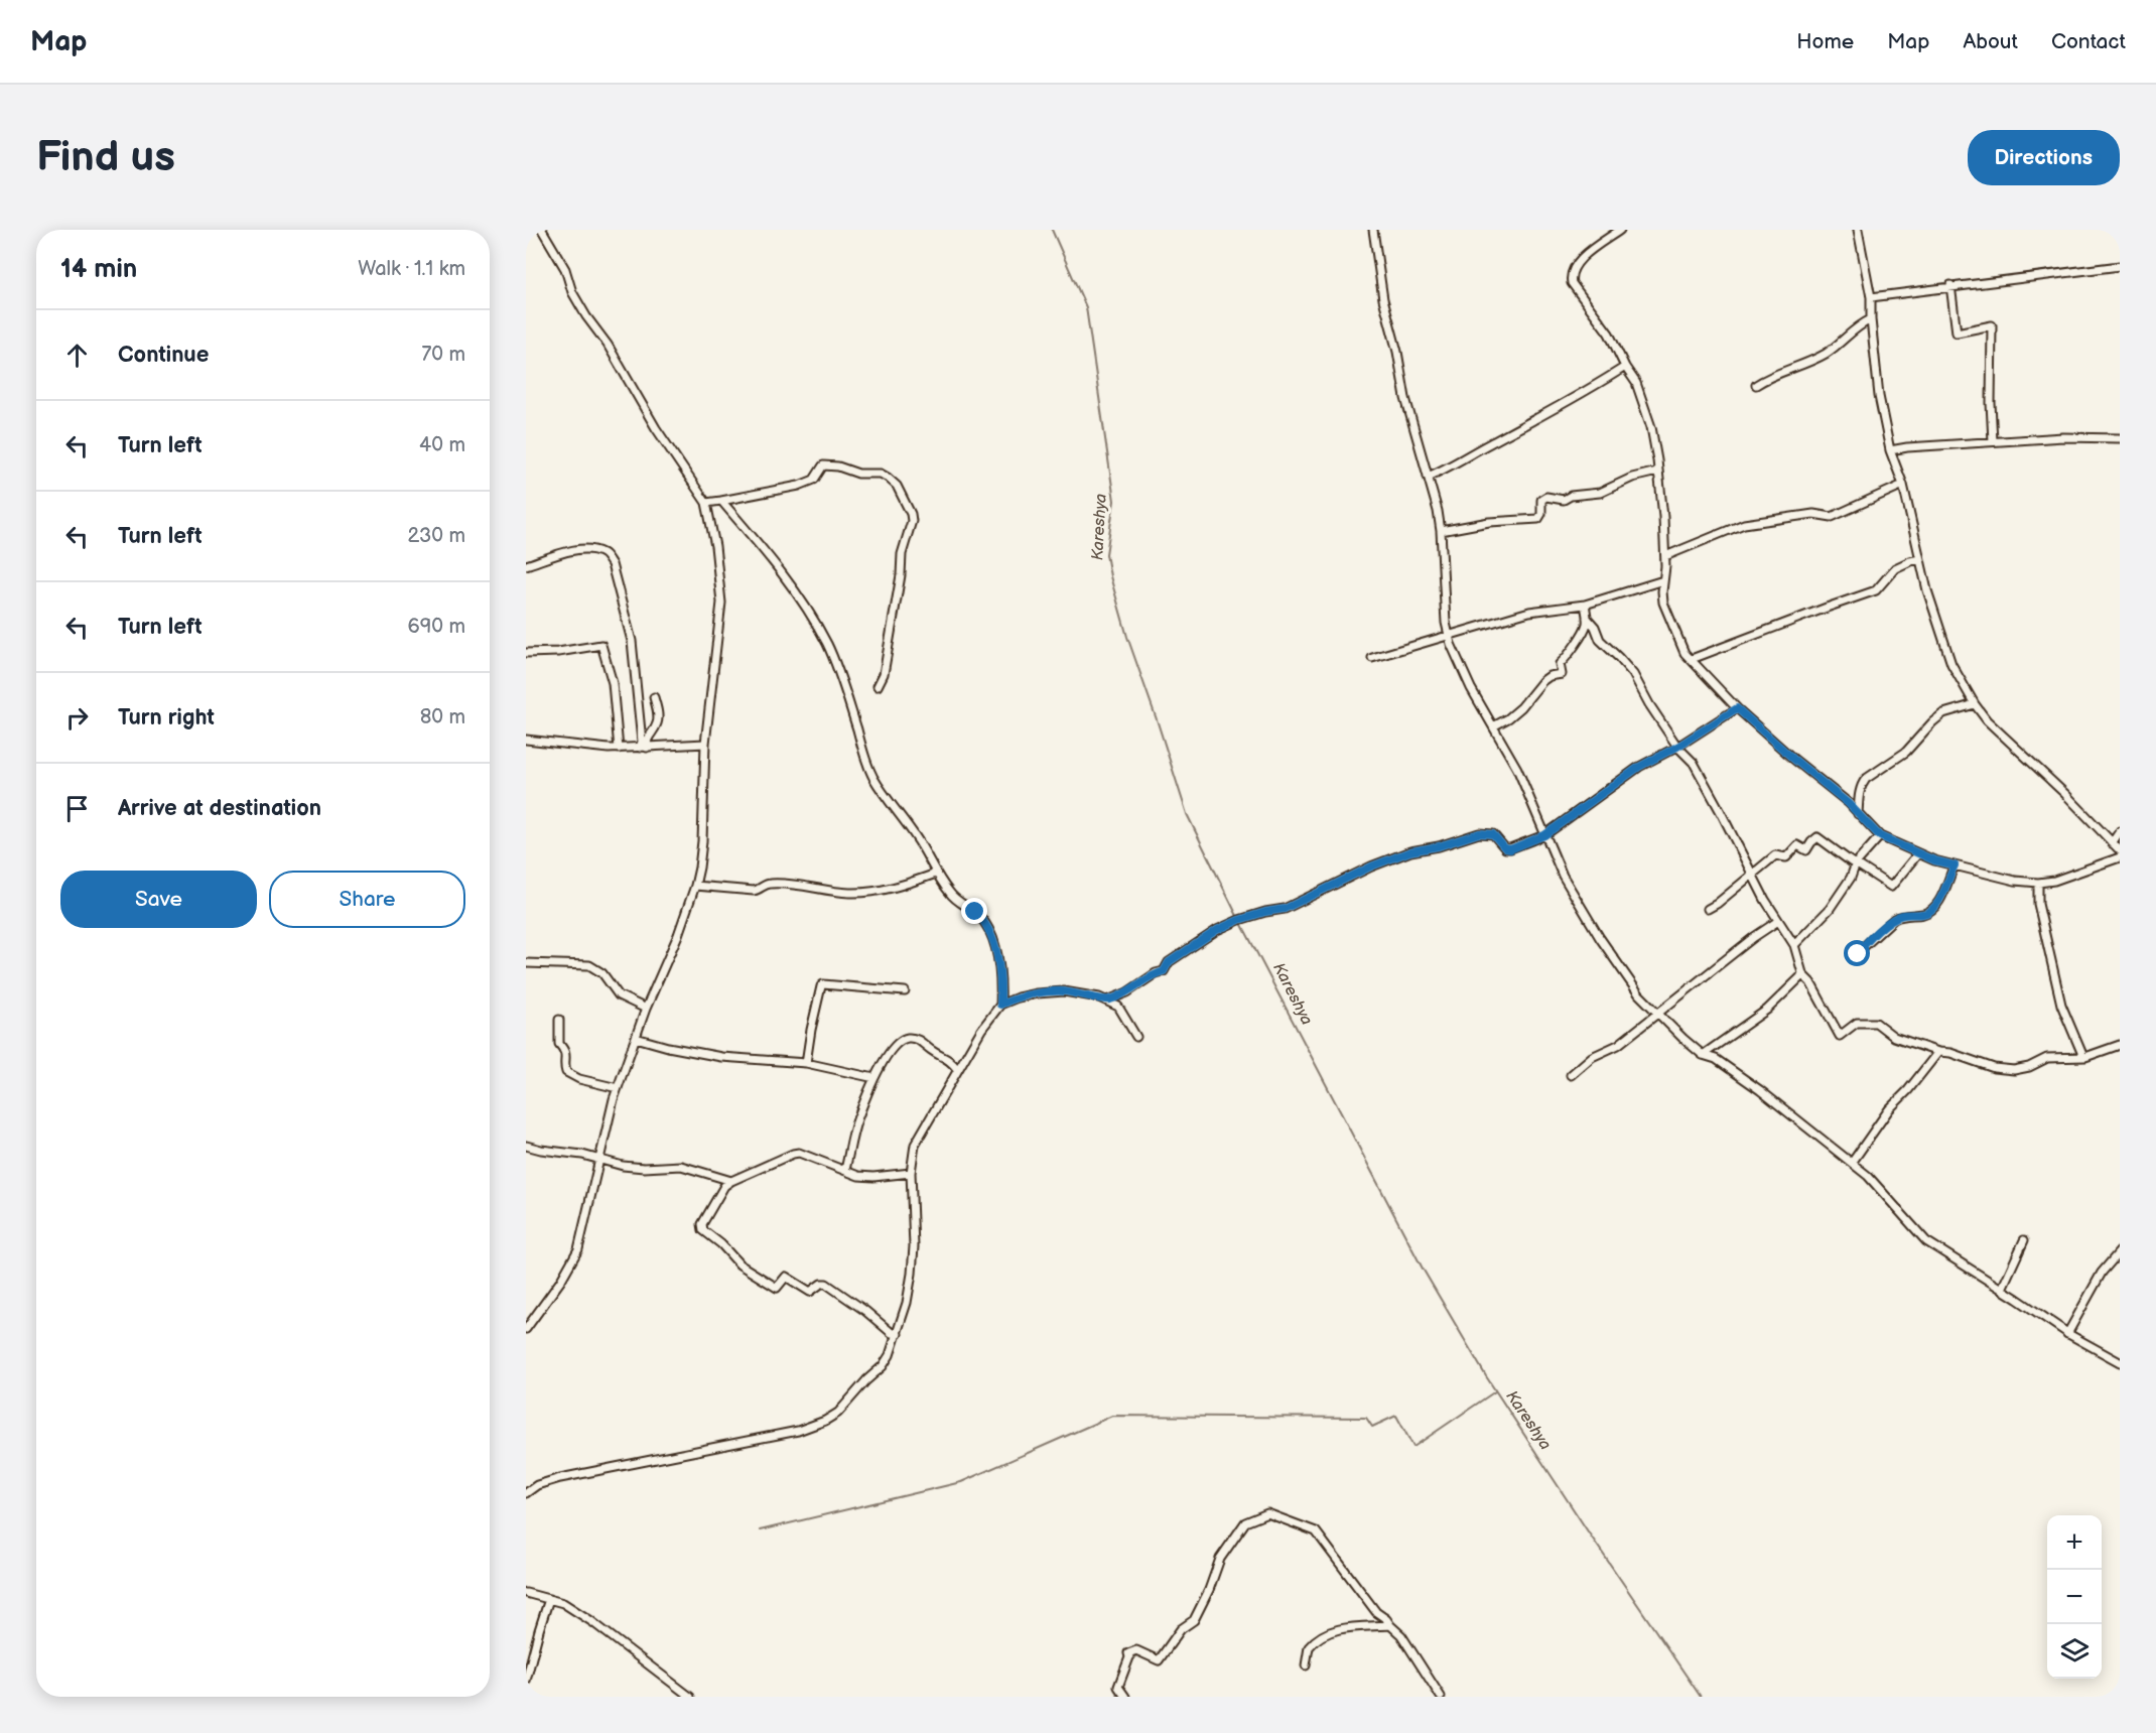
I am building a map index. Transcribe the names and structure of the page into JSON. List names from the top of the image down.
{
  "water": ["Kareshya"],
  "page": {
    "header": "Map",
    "nav": [
      "Home",
      "Map",
      "About",
      "Contact"
    ],
    "buttons": [
      "Directions",
      ["Save", "Share"]
    ],
    "title": "Find us",
    "heading": ["14 min", "Walk · 1.1 km"],
    "list": [
      ["Continue", "70 m"],
      ["Turn left", "40 m"],
      ["Turn left", "230 m"],
      ["Turn left", "690 m"],
      ["Turn right", "80 m"],
      "Arrive at destination"
    ],
    "map_buttons": ["+", "−"]
  }
}
